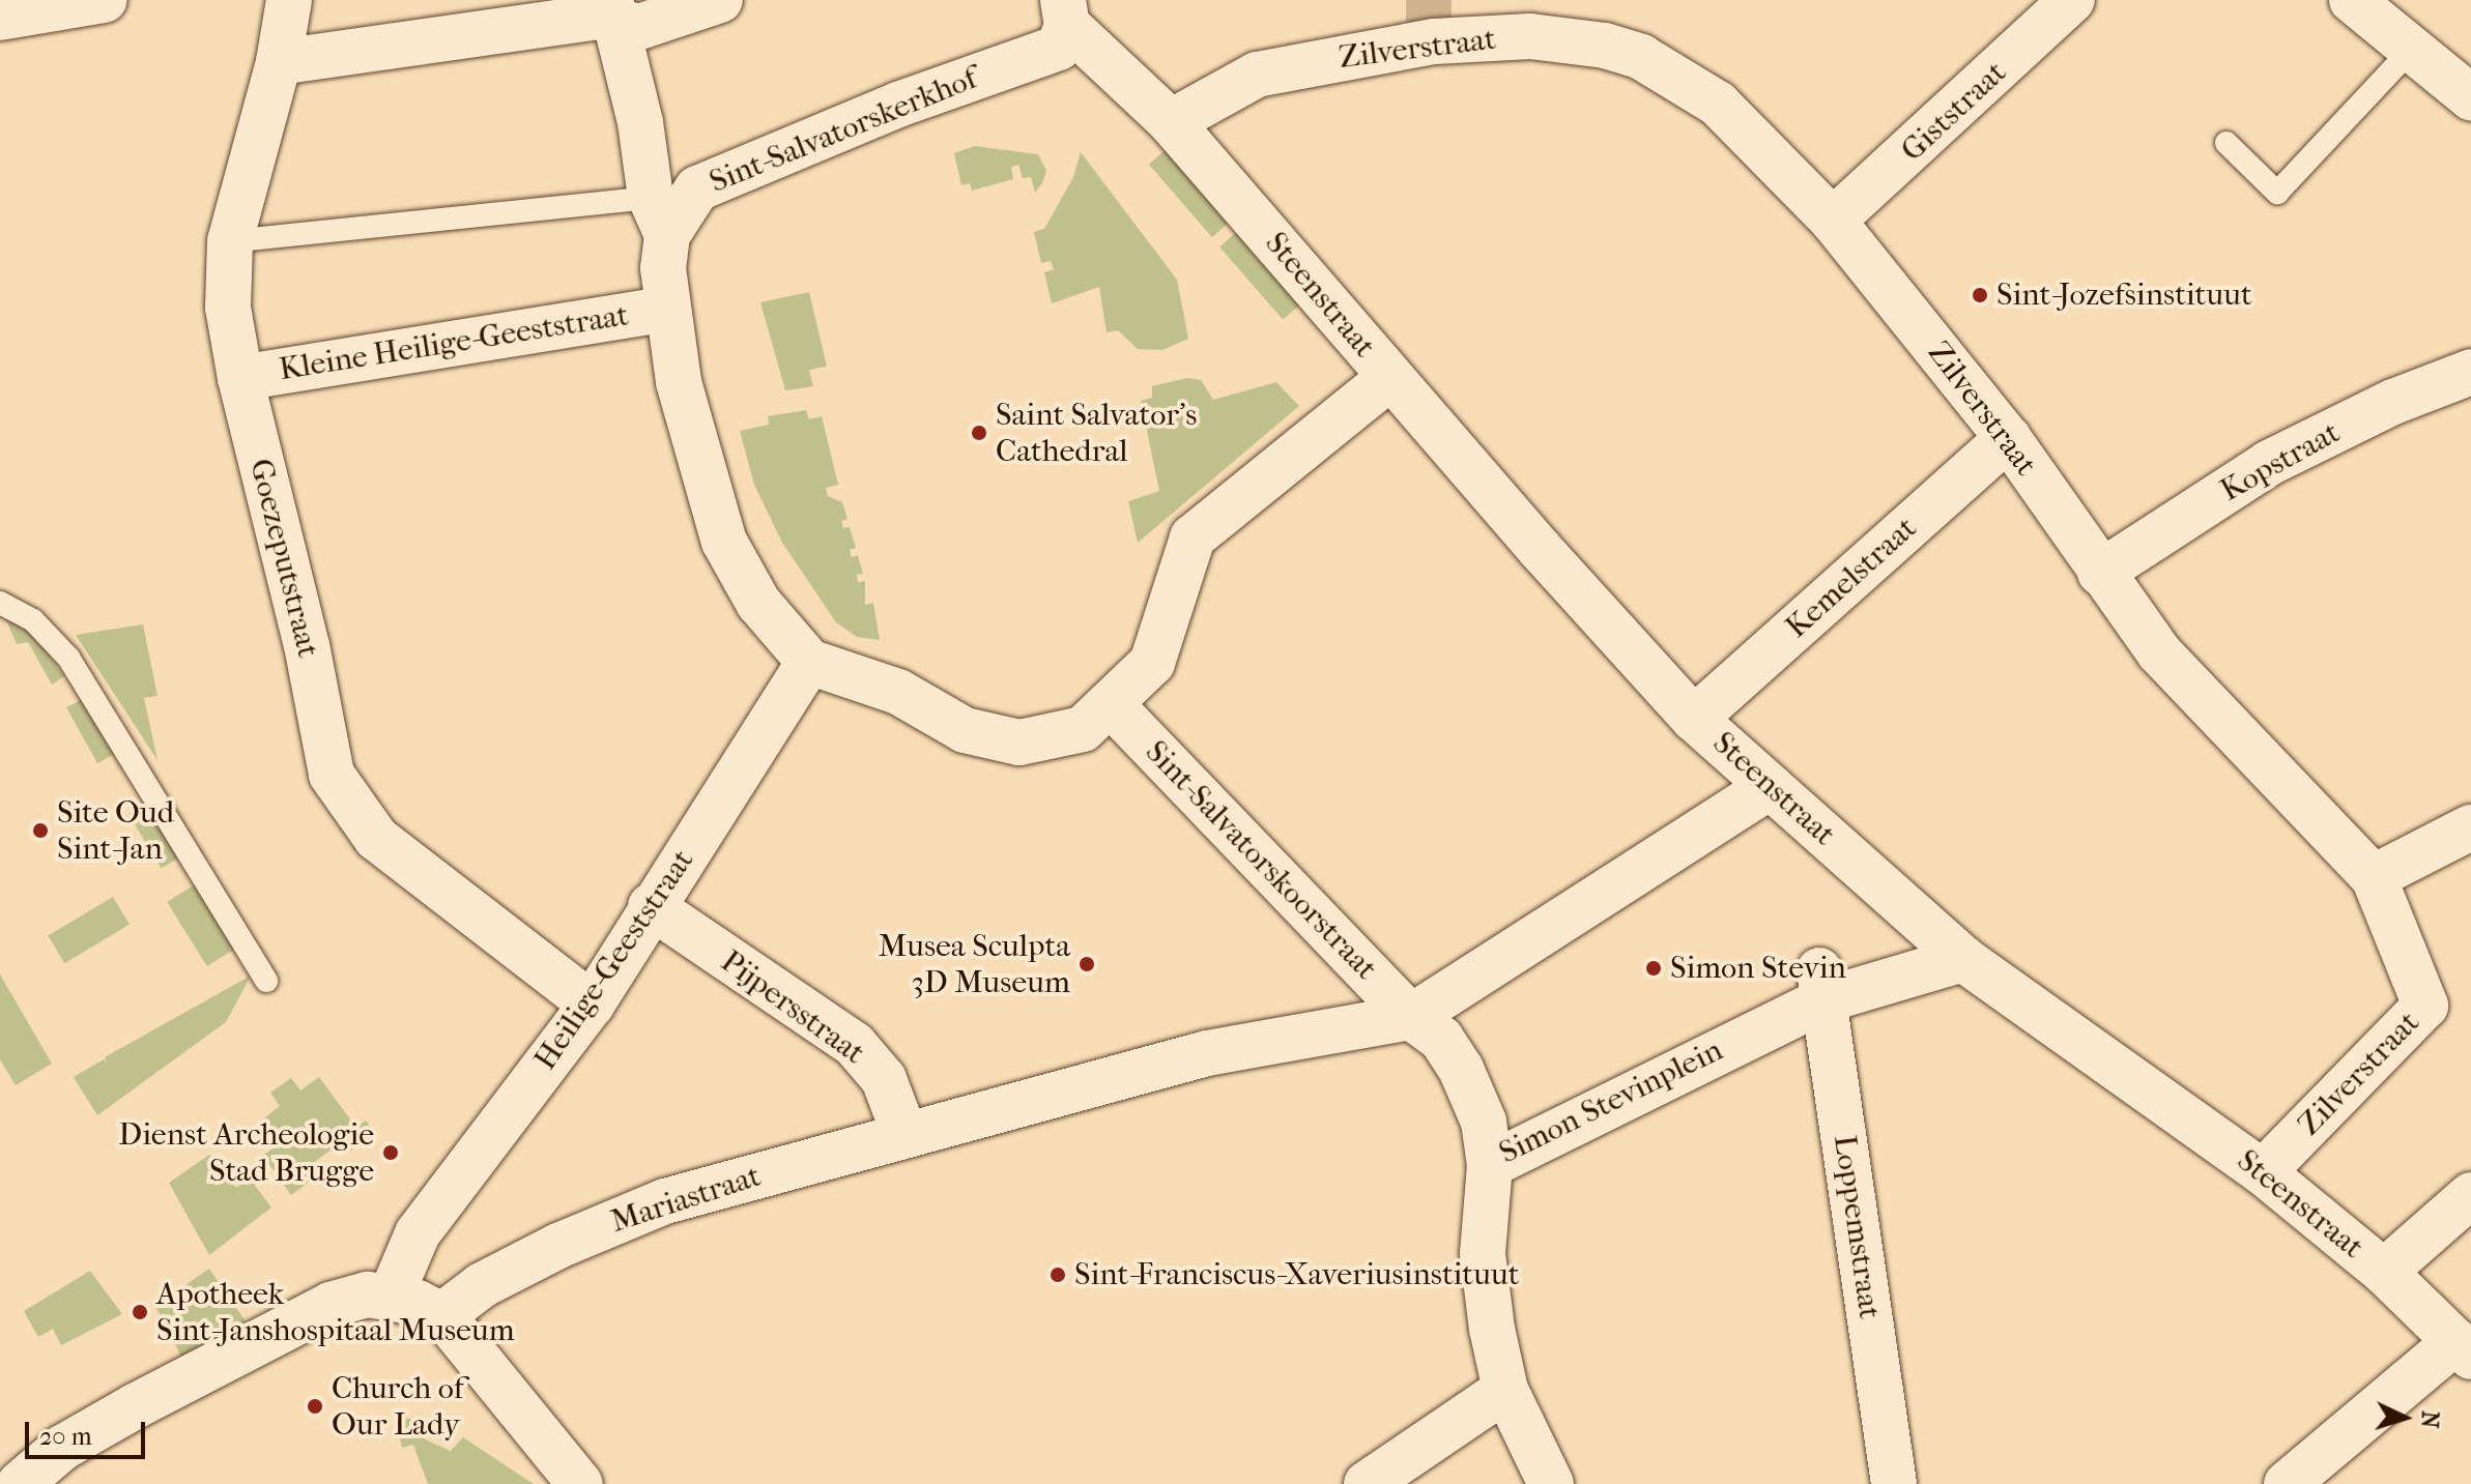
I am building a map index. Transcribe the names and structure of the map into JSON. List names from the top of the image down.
{
  "streets": {
    "street": [
      "Zilverstraat",
      "Giststraat",
      "Sint-Salvatorskerkhof",
      "Steenstraat",
      "Kleine Heilige-Geeststraat",
      "Kopstraat",
      "Goezeputstraat",
      "Kemelstraat",
      "Sint-Salvatorskoorstraat",
      "Heilige-Geeststraat",
      "Pijpersstraat",
      "Simon Stevinplein",
      "Mariastraat",
      "Loppemstraat"
    ]
  },
  "crossings": [
    ["Zilverstraat", "Giststraat"],
    ["Zilverstraat", "Steenstraat"],
    ["Zilverstraat", "Kopstraat"],
    ["Zilverstraat", "Kemelstraat"],
    ["Sint-Salvatorskerkhof", "Steenstraat"],
    ["Sint-Salvatorskerkhof", "Kleine Heilige-Geeststraat"],
    ["Sint-Salvatorskerkhof", "Heilige-Geeststraat"],
    ["Steenstraat", "Kemelstraat"],
    ["Steenstraat", "Simon Stevinplein"],
    ["Kleine Heilige-Geeststraat", "Goezeputstraat"],
    ["Goezeputstraat", "Heilige-Geeststraat"],
    ["Sint-Salvatorskoorstraat", "Simon Stevinplein"],
    ["Sint-Salvatorskoorstraat", "Mariastraat"],
    ["Heilige-Geeststraat", "Pijpersstraat"],
    ["Pijpersstraat", "Mariastraat"],
    ["Simon Stevinplein", "Mariastraat"],
    ["Simon Stevinplein", "Loppemstraat"]
  ],
  "places": [
    "Sint-Jozefsinstituut",
    "Saint Salvator's Cathedral",
    "Site Oud Sint-Jan",
    "Musea Sculpta 3D Museum",
    "Simon Stevin",
    "Dienst Archeologie Stad Brugge",
    "Sint-Franciscus-Xaveriusinstituut",
    "Apotheek Sint-Janshospitaal Museum",
    "Church of Our Lady"
  ],
  "scale_bar": "20 m",
  "north": "right"
}
